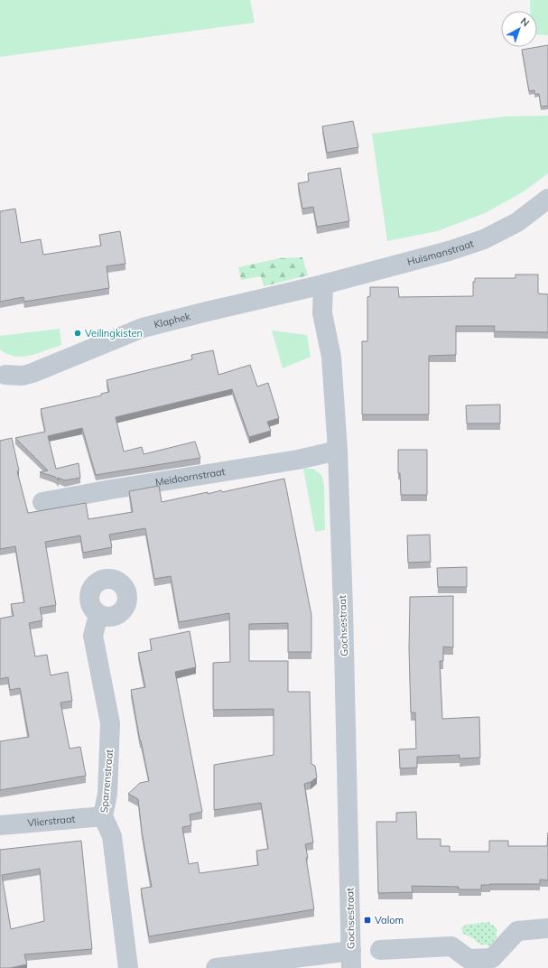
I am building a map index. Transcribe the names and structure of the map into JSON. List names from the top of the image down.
{
  "streets": {
    "street": [
      "Huismanstraat",
      "Klaphek",
      "Meidoornstraat",
      "Gochsestraat",
      "Sparrenstraat",
      "Vlierstraat"
    ]
  },
  "crossings": [
    ["Huismanstraat", "Klaphek"],
    ["Huismanstraat", "Gochsestraat"],
    ["Klaphek", "Gochsestraat"],
    ["Meidoornstraat", "Gochsestraat"],
    ["Sparrenstraat", "Vlierstraat"]
  ],
  "places": {
    "other": ["Veilingkisten"],
    "transit": ["Valom"]
  },
  "north": "top right"
}
